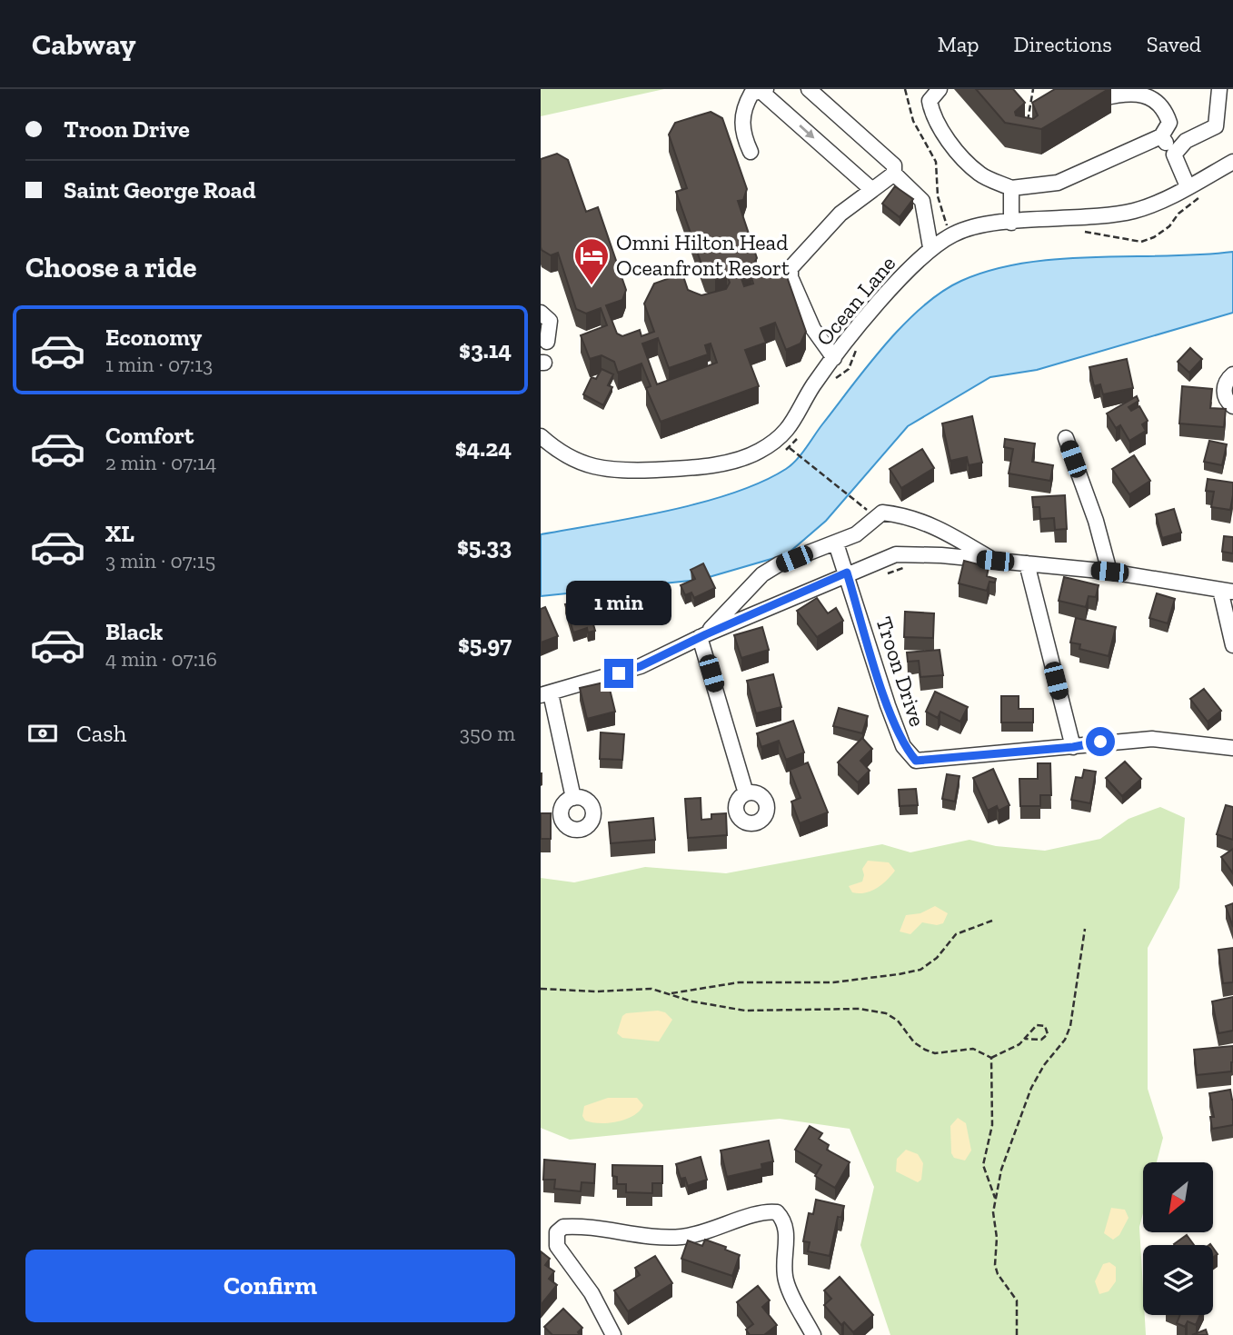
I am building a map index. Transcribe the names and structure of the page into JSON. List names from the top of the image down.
{
  "streets": {
    "street": ["Ocean Lane", "Troon Drive"]
  },
  "places": {
    "hotel": ["Omni Hilton Head Oceanfront Resort"]
  },
  "north": "bottom left",
  "page": {
    "header": "Cabway",
    "nav": ["Map", "Directions", "Saved"],
    "banner": ["Troon Drive", "Saint George Road"],
    "heading": "Choose a ride",
    "list": [
      {
        "name": "Economy",
        "note": "1 min · 07:13",
        "value": "$3.14"
      },
      {
        "name": "Comfort",
        "note": "2 min · 07:14",
        "value": "$4.24"
      },
      {
        "name": "XL",
        "note": "3 min · 07:15",
        "value": "$5.33"
      },
      {
        "name": "Black",
        "note": "4 min · 07:16",
        "value": "$5.97"
      }
    ],
    "bubble": "1 min",
    "pay": ["Cash", "350 m"],
    "buttons": "Confirm"
  }
}
